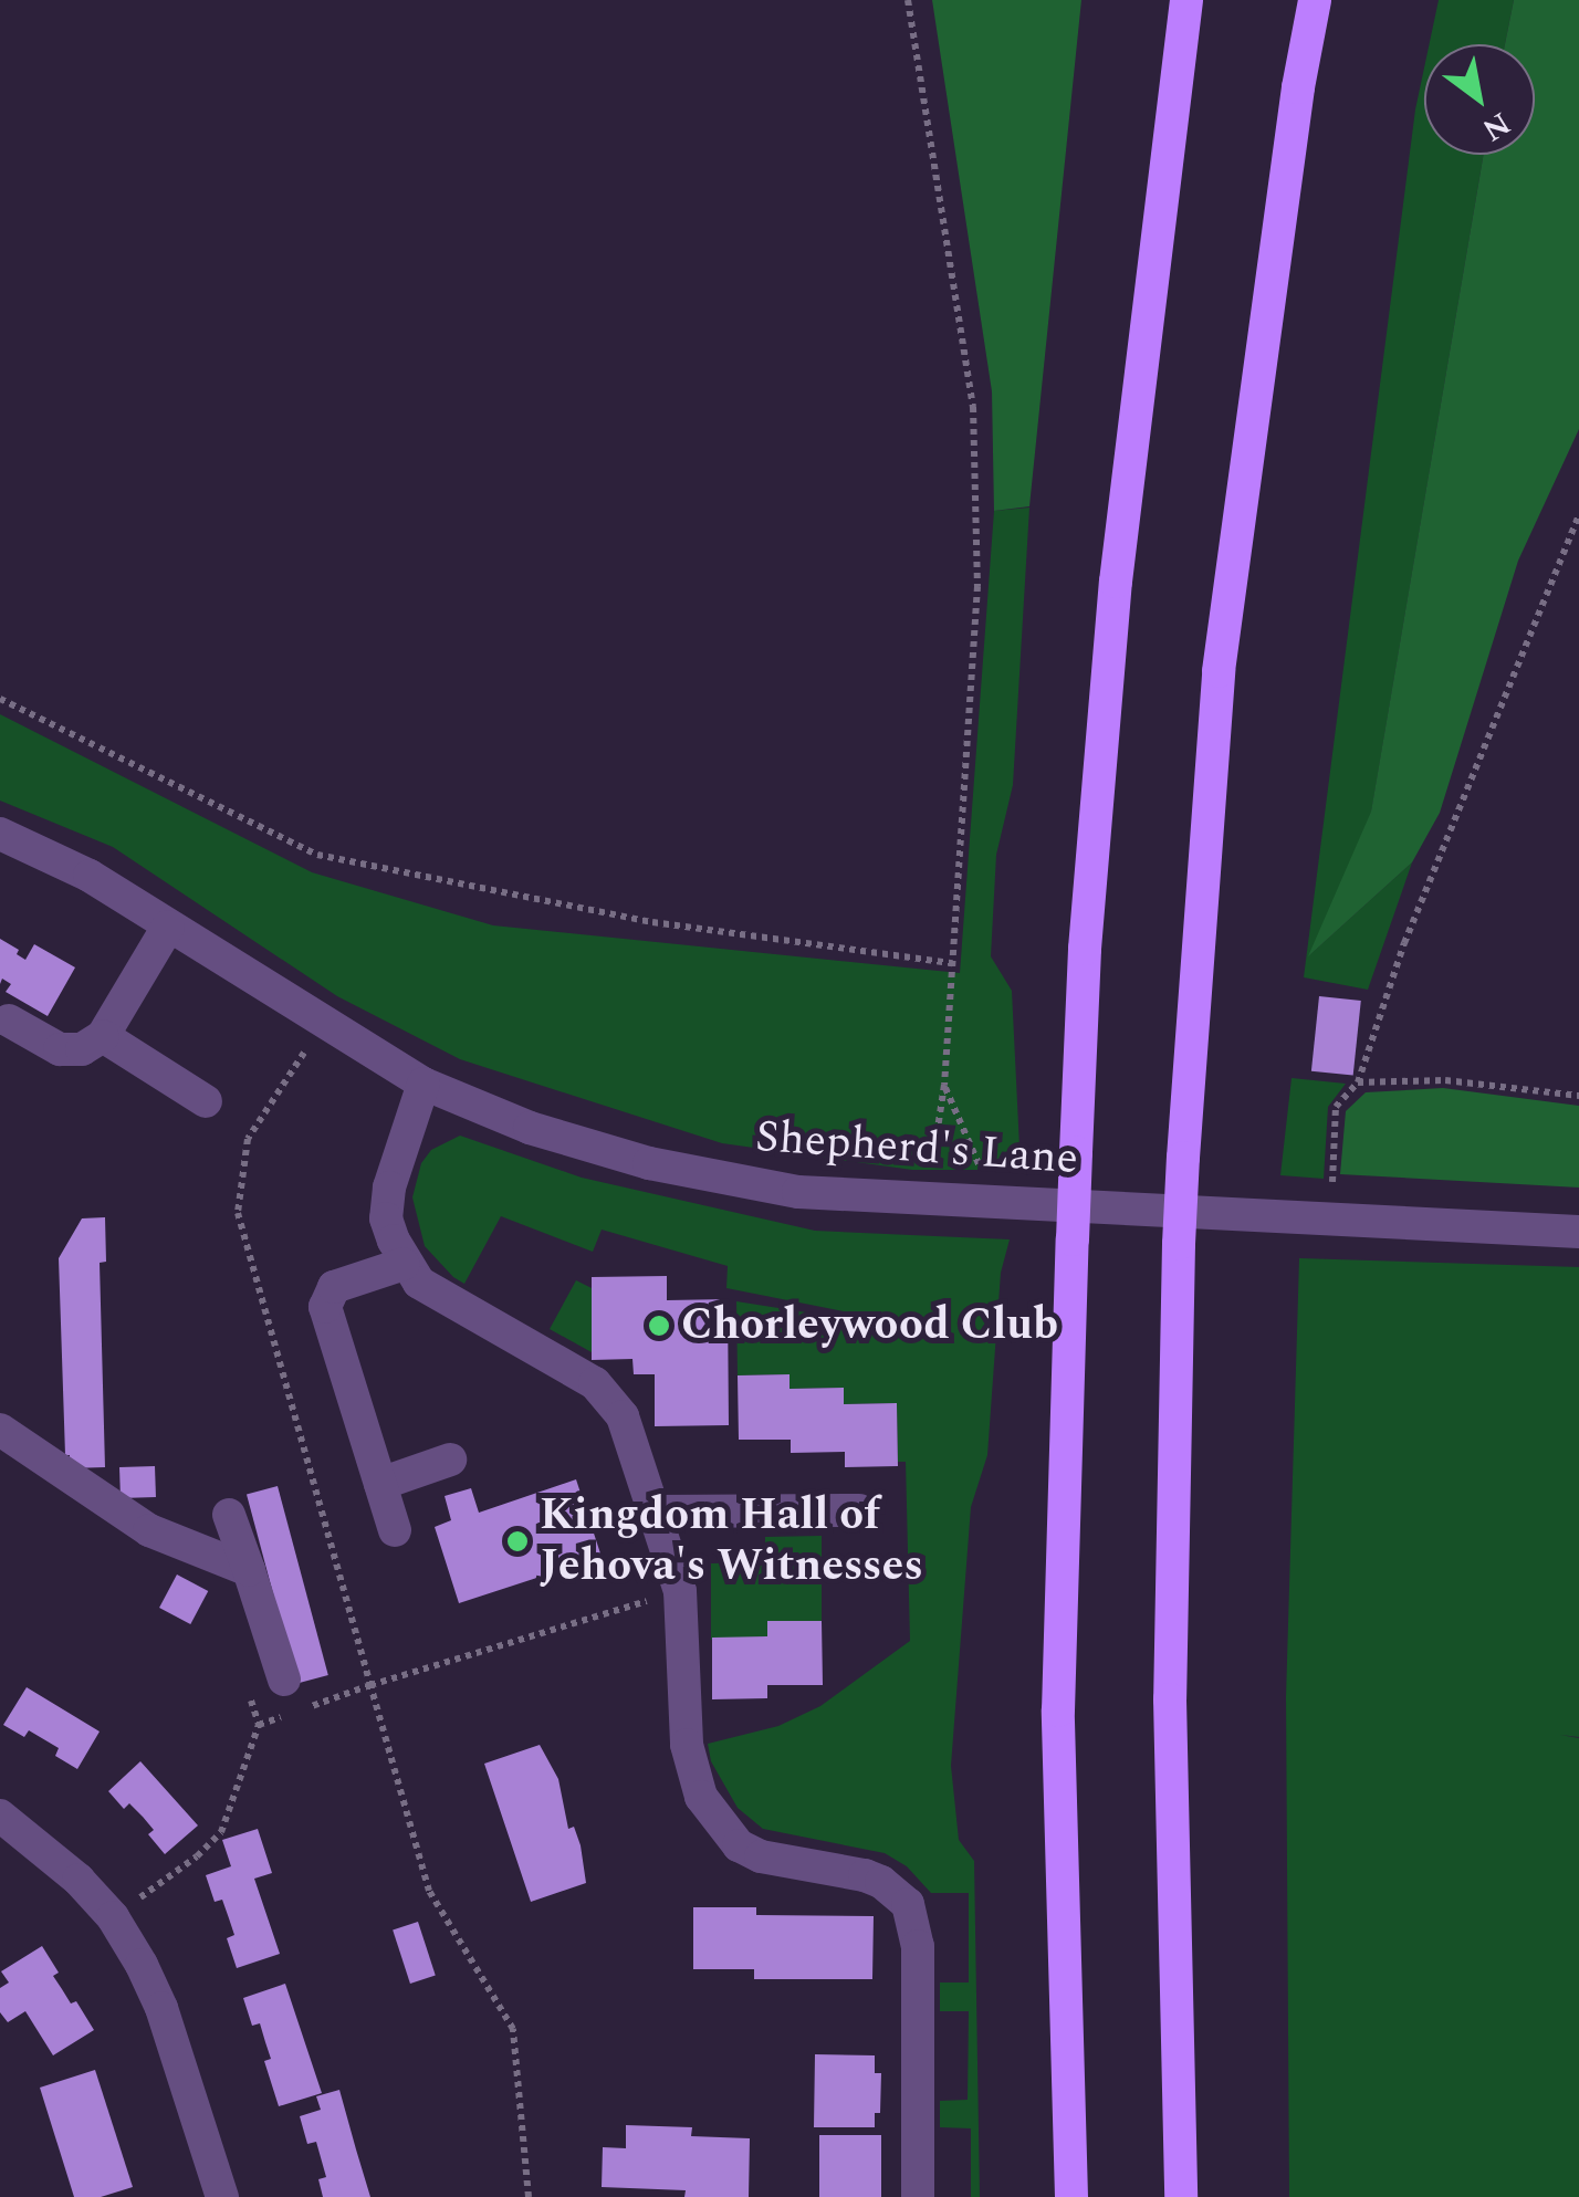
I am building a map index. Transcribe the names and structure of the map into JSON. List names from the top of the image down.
{
  "streets": {
    "street": ["Shepherd's Lane"]
  },
  "places": ["Chorleywood Club", "Kingdom Hall of Jehova's Witnesses"],
  "north": "bottom right"
}
